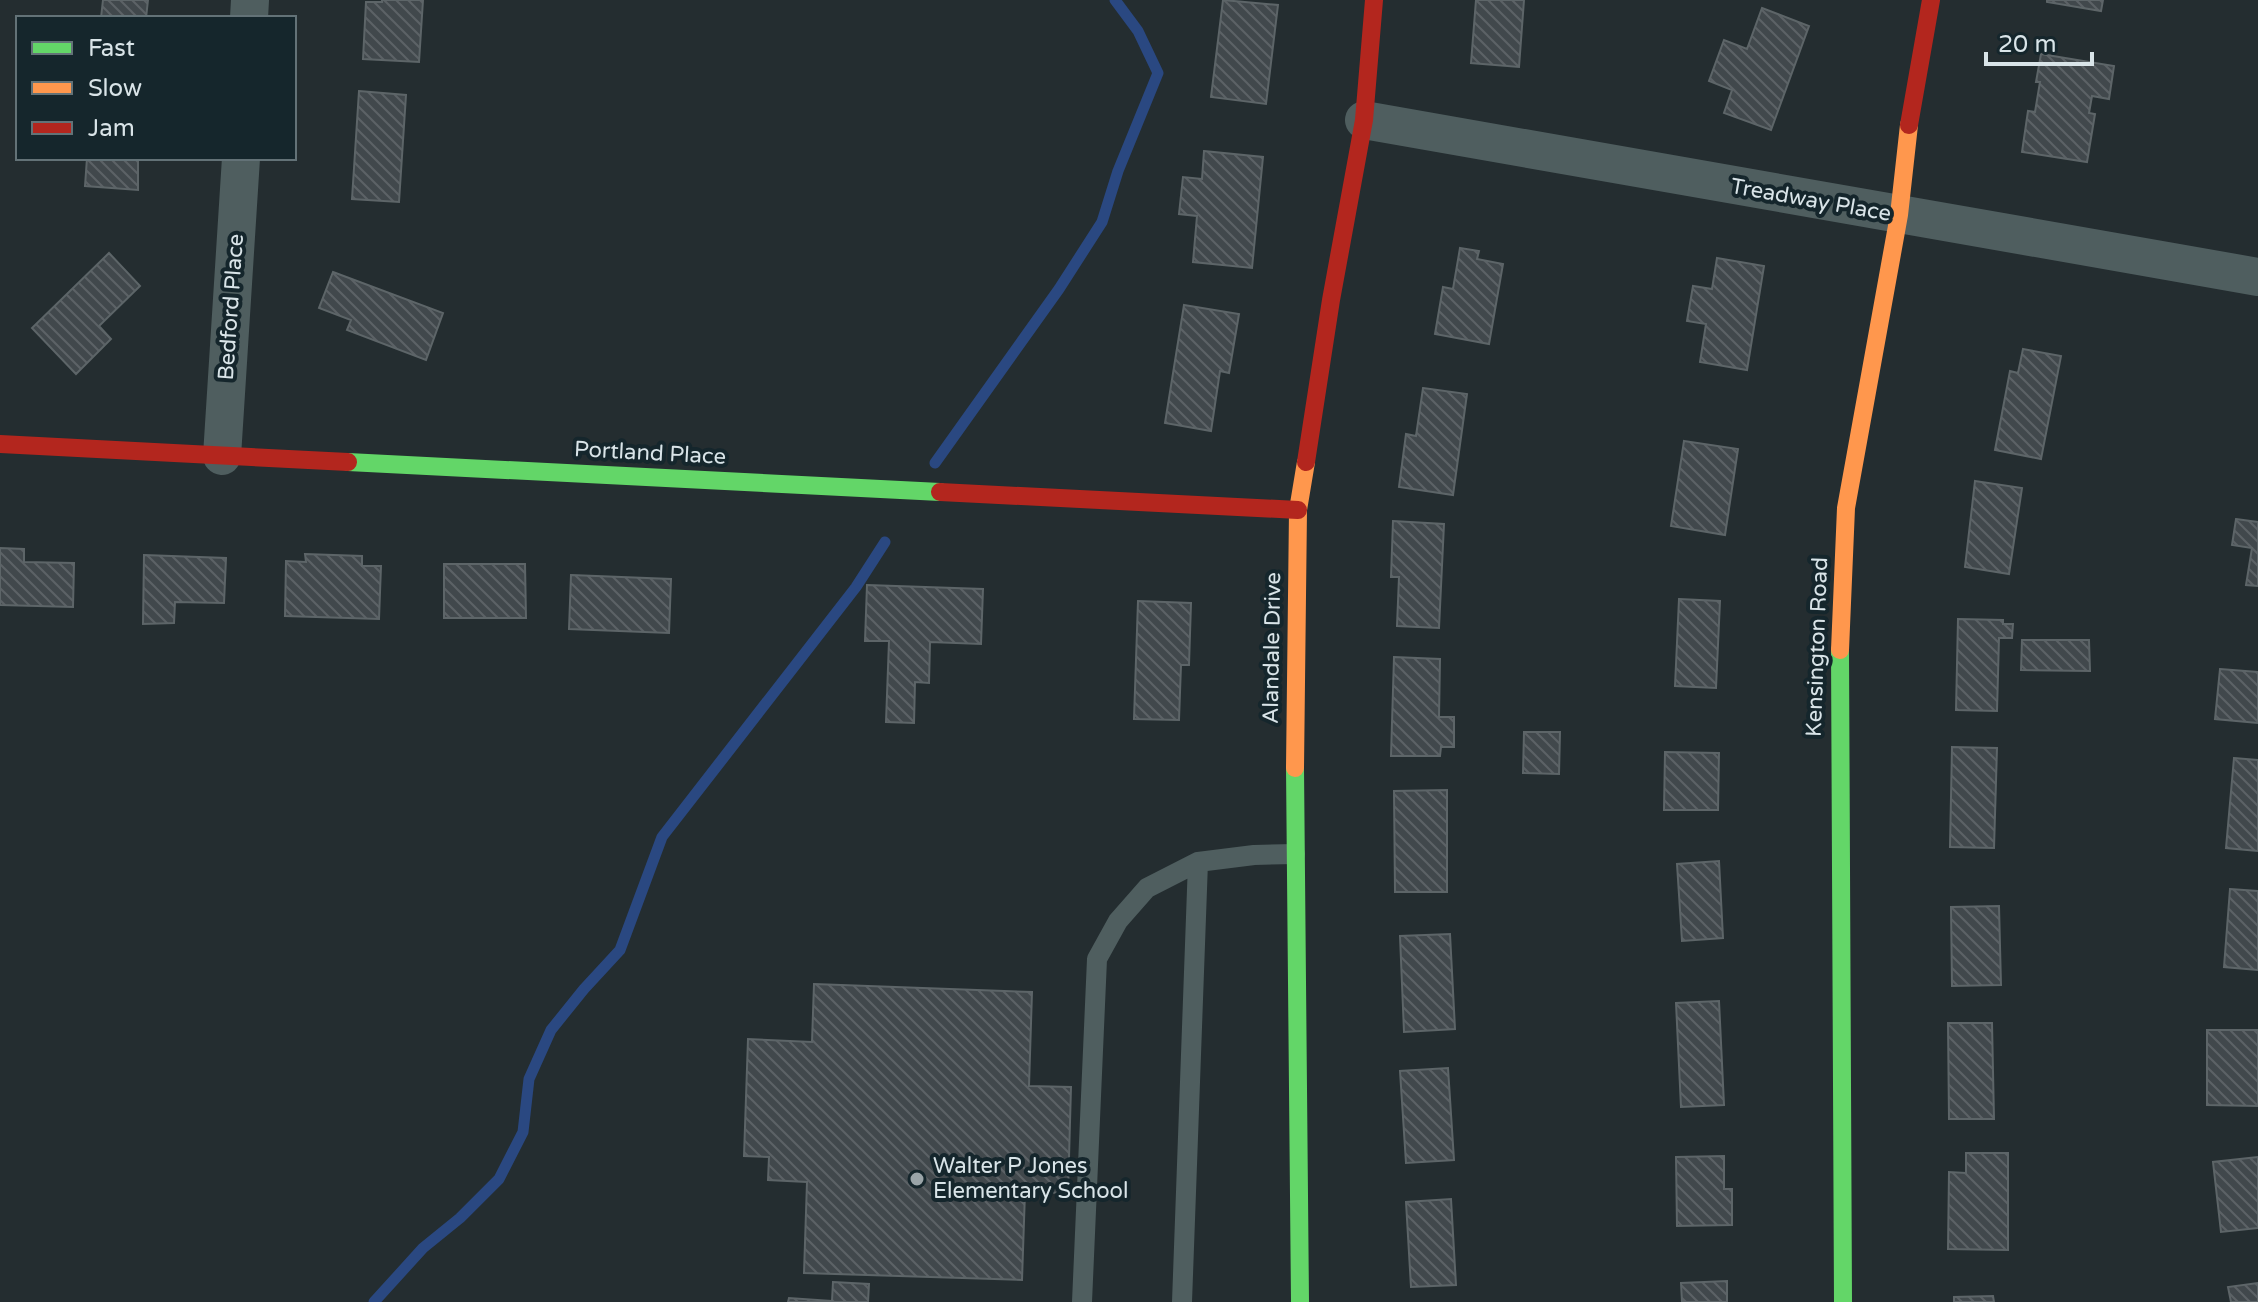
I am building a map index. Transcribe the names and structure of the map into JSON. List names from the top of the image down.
{
  "streets": {
    "street": [
      "Treadway Place",
      "Bedford Place",
      "Portland Place",
      "Kensington Road",
      "Alandale Drive"
    ]
  },
  "crossings": [
    ["Treadway Place", "Kensington Road"],
    ["Treadway Place", "Alandale Drive"],
    ["Bedford Place", "Portland Place"],
    ["Portland Place", "Alandale Drive"]
  ],
  "places": ["Walter P Jones Elementary School"],
  "legend": ["Fast", "Slow", "Jam"],
  "scale_bar": "20 m"
}
